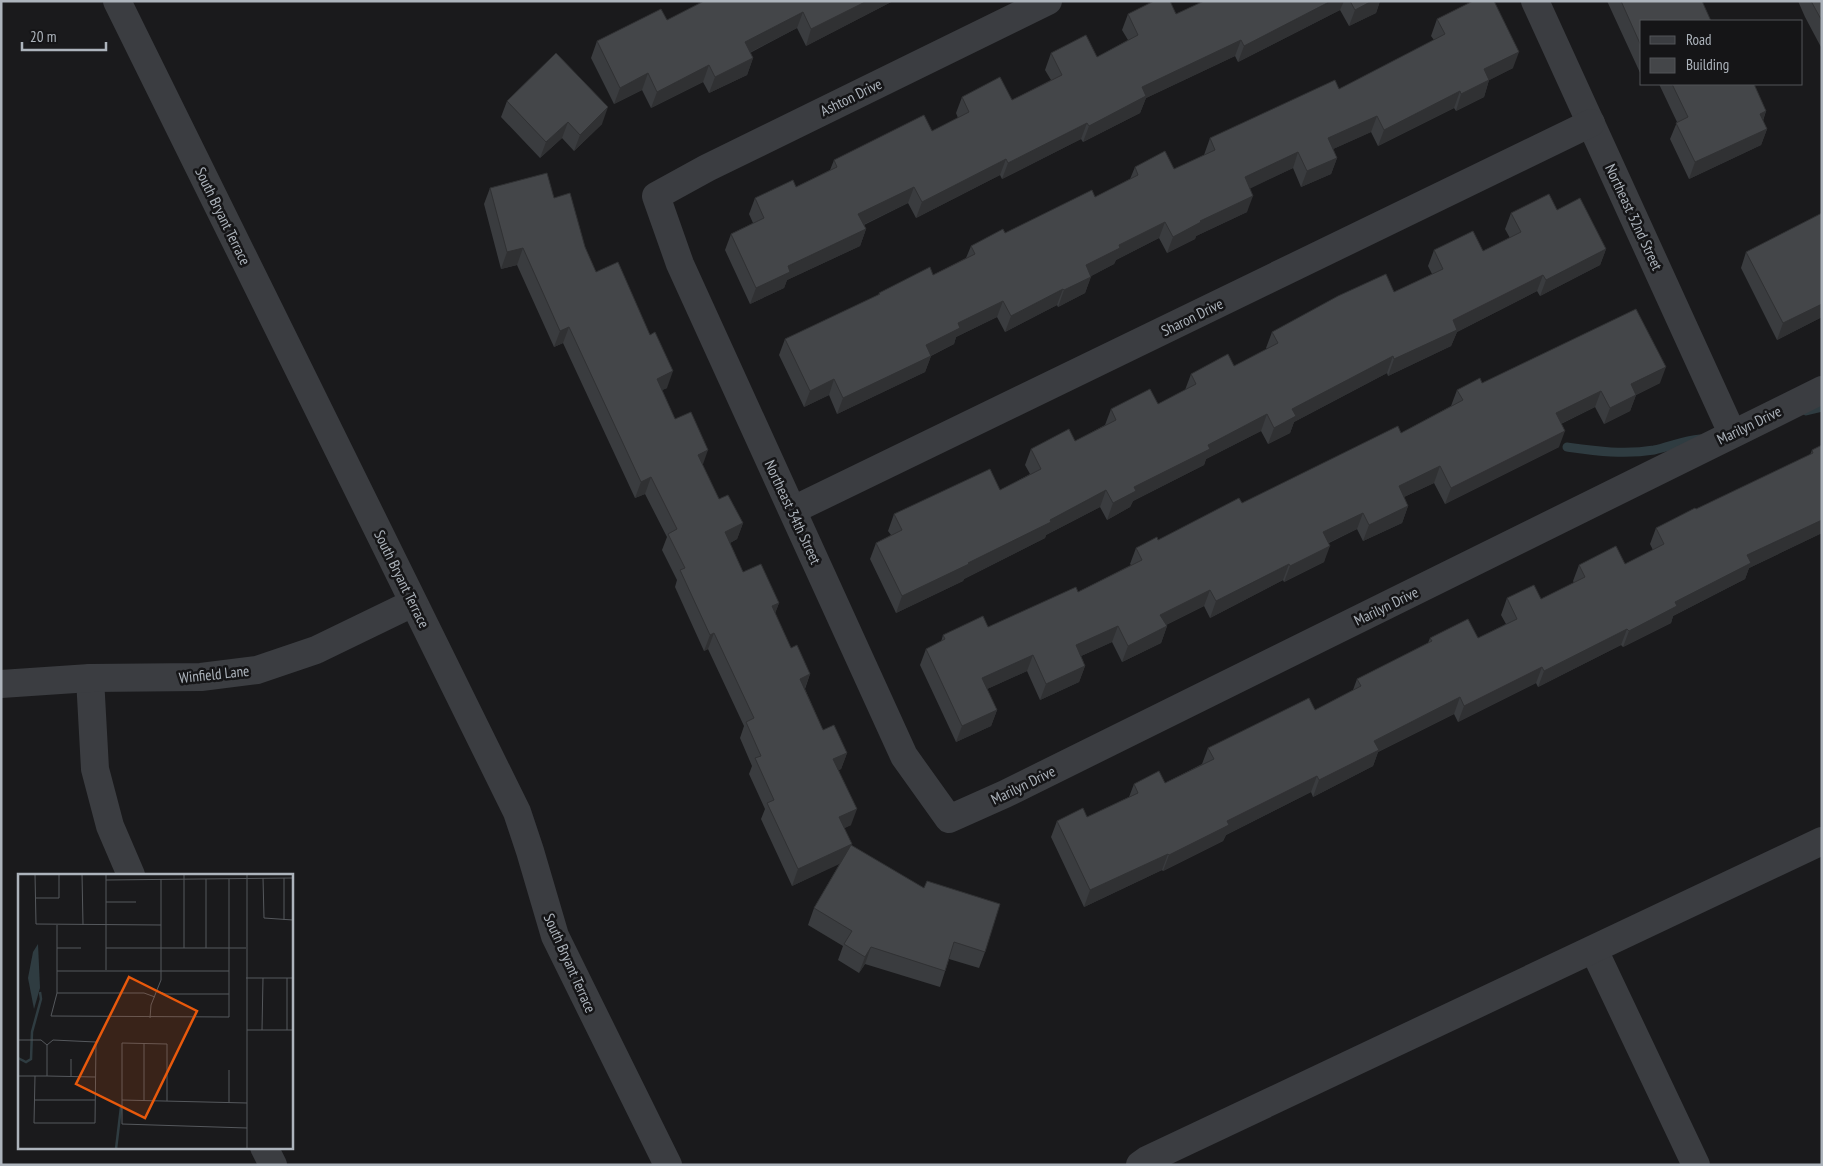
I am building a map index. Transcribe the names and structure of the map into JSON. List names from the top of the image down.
{
  "streets": {
    "street": [
      "Ashton Drive",
      "South Bryant Terrace",
      "Northeast 32nd Street",
      "Sharon Drive",
      "Marilyn Drive",
      "Northeast 34th Street",
      "Winfield Lane"
    ]
  },
  "crossings": [
    ["Ashton Drive", "Northeast 34th Street"],
    ["South Bryant Terrace", "Winfield Lane"],
    ["Northeast 32nd Street", "Sharon Drive"],
    ["Northeast 32nd Street", "Marilyn Drive"],
    ["Sharon Drive", "Northeast 34th Street"],
    ["Marilyn Drive", "Northeast 34th Street"]
  ],
  "legend": ["Road", "Building"],
  "scale_bar": "20 m"
}
